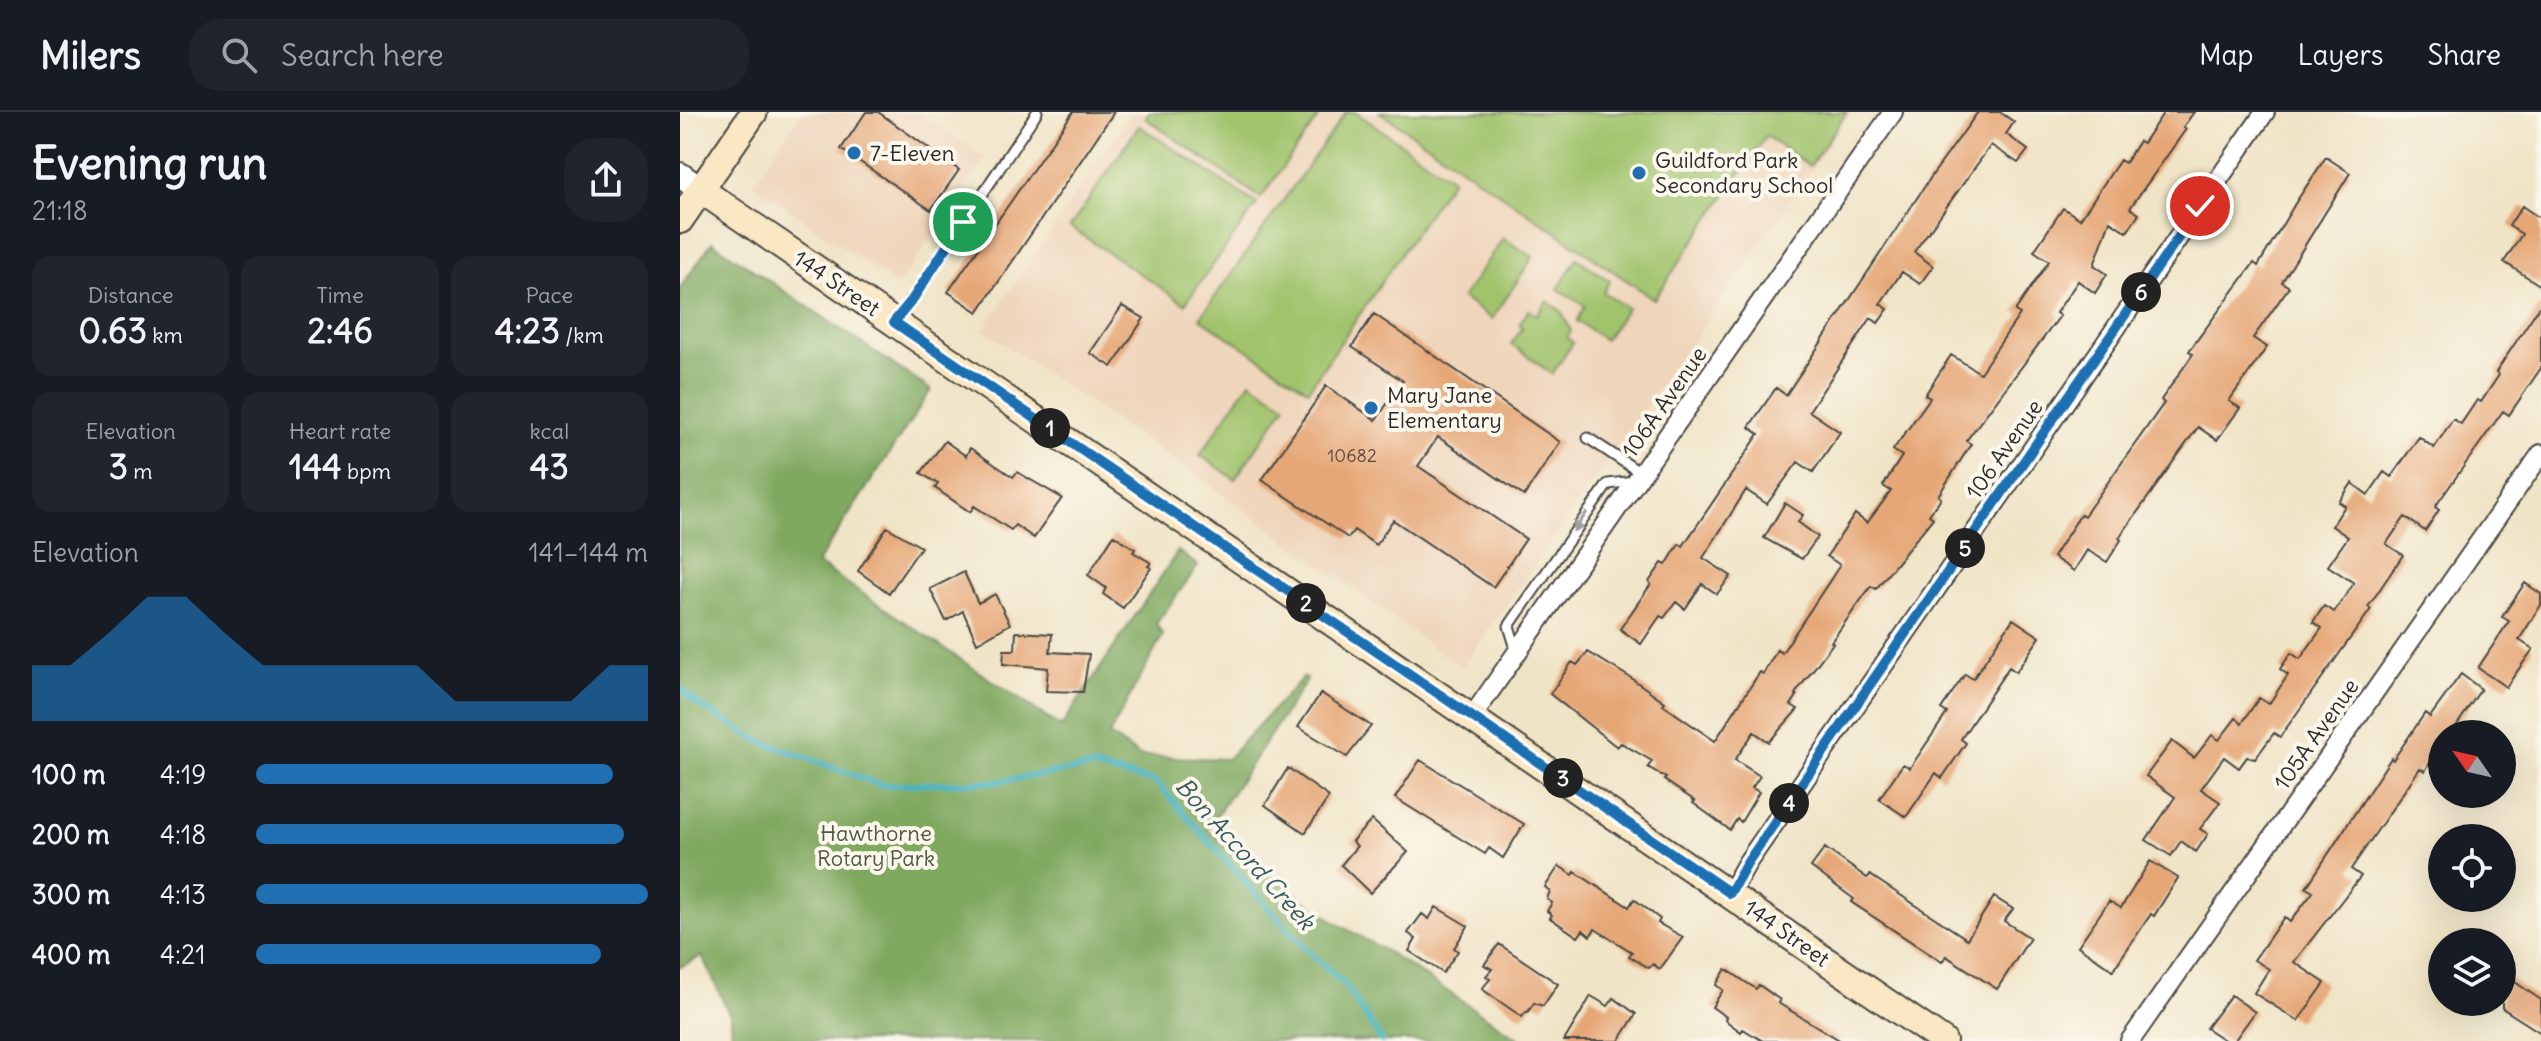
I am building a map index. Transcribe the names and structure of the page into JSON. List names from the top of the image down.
{
  "streets": {
    "main road": ["144 Street"],
    "street": ["106A Avenue", "106 Avenue", "105A Avenue"]
  },
  "crossings": [
    ["144 Street", "106A Avenue"],
    ["144 Street", "106 Avenue"]
  ],
  "water": ["Bon Accord Creek"],
  "parks": ["Hawthorne Rotary Park"],
  "places": ["7-Eleven", "Guildford Park Secondary School", "Mary Jane Elementary"],
  "house_numbers": ["10682"],
  "north": "top left",
  "page": {
    "header": "Milers",
    "search": "Search here",
    "nav": ["Map", "Layers", "Share"],
    "heading": ["Evening run", "21:18"],
    "stats": [
      ["Distance", "0.63 km"],
      ["Time", "2:46"],
      ["Pace", "4:23 /km"],
      ["Elevation", "3 m"],
      ["Heart rate", "144 bpm"],
      ["kcal", "43"]
    ],
    "pins": [
      "6",
      "1",
      "5",
      "2",
      "3",
      "4"
    ],
    "chart": ["Elevation", "141–144 m"],
    "list": [
      {
        "name": "100 m",
        "note": "4:19"
      },
      {
        "name": "200 m",
        "note": "4:18"
      },
      {
        "name": "300 m",
        "note": "4:13"
      },
      {
        "name": "400 m",
        "note": "4:21"
      }
    ]
  }
}
